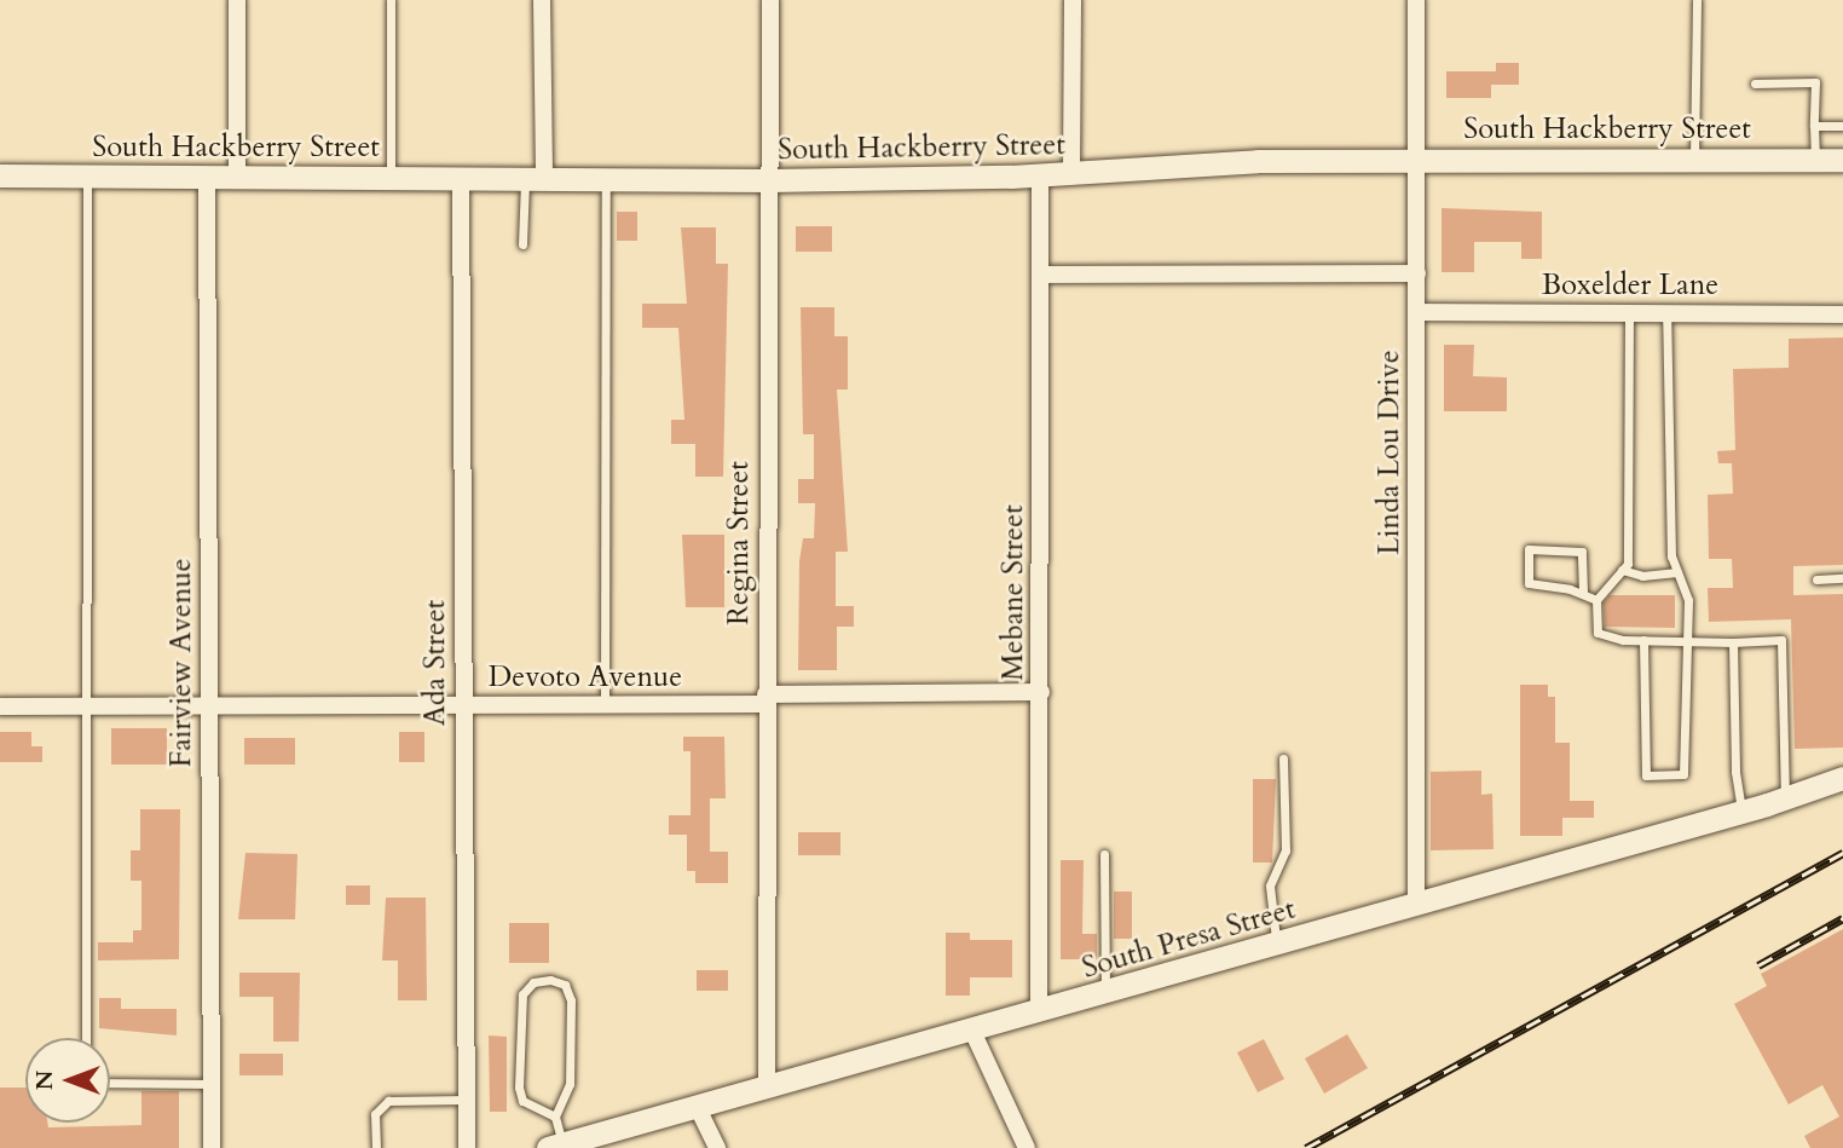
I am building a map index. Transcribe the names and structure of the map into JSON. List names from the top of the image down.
{
  "streets": {
    "main road": ["South Hackberry Street", "South Presa Street"],
    "street": [
      "Boxelder Lane",
      "Linda Lou Drive",
      "Regina Street",
      "Mebane Street",
      "Fairview Avenue",
      "Ada Street",
      "Devoto Avenue"
    ]
  },
  "crossings": [
    ["South Hackberry Street", "Linda Lou Drive"],
    ["South Hackberry Street", "Regina Street"],
    ["South Hackberry Street", "Mebane Street"],
    ["South Hackberry Street", "Fairview Avenue"],
    ["South Hackberry Street", "Ada Street"],
    ["Boxelder Lane", "Linda Lou Drive"],
    ["Linda Lou Drive", "South Presa Street"],
    ["Regina Street", "Devoto Avenue"],
    ["Regina Street", "South Presa Street"],
    ["Mebane Street", "Devoto Avenue"],
    ["Mebane Street", "South Presa Street"],
    ["Fairview Avenue", "Devoto Avenue"],
    ["Ada Street", "Devoto Avenue"]
  ],
  "north": "left"
}
